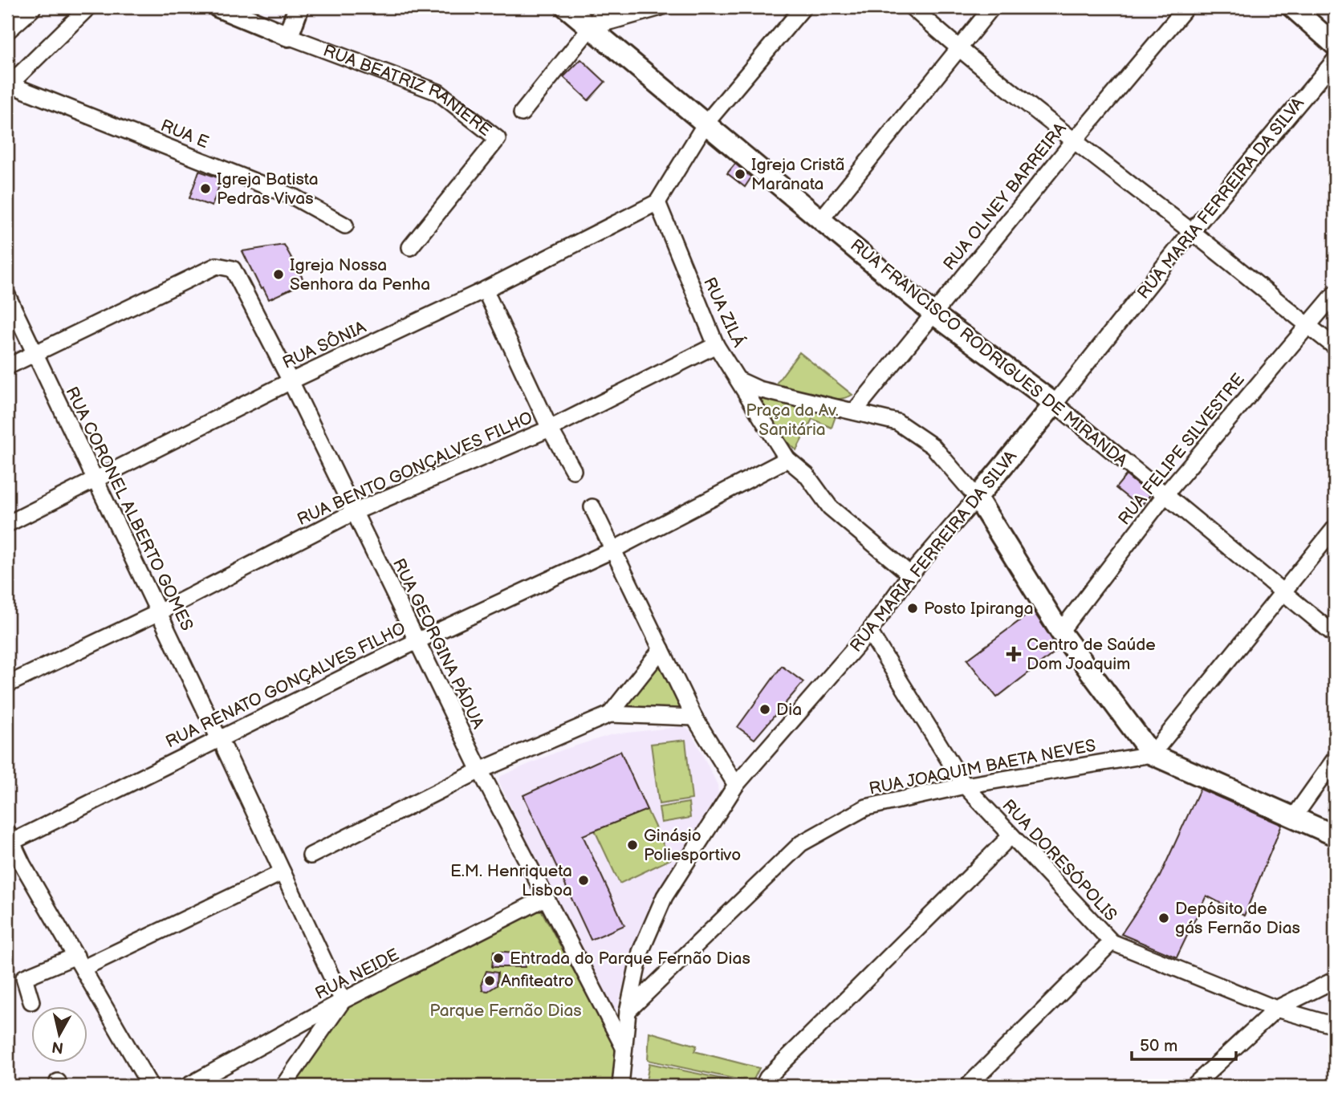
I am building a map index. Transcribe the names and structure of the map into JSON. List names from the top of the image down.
{
  "streets": {
    "street": [
      "RUA BEATRIZ RANIERE",
      "RUA E",
      "RUA OLNEY BARREIRA",
      "RUA MARIA FERREIRA DA SILVA",
      "RUA ZILÁ",
      "RUA SÔNIA",
      "RUA FRANCISCO RODRIGUES DE MIRANDA",
      "RUA FELIPE SILVESTRE",
      "RUA BENTO GONÇALVES FILHO",
      "RUA CORONEL ALBERTO GOMES",
      "RUA GEORGINA PÁDUA",
      "RUA RENATO GONÇALVES FILHO",
      "RUA JOAQUIM BAETA NEVES",
      "RUA DORESÓPOLIS",
      "RUA NEIDE"
    ]
  },
  "crossings": [
    ["RUA OLNEY BARREIRA", "RUA FRANCISCO RODRIGUES DE MIRANDA"],
    ["RUA MARIA FERREIRA DA SILVA", "RUA ZILÁ"],
    ["RUA MARIA FERREIRA DA SILVA", "RUA FRANCISCO RODRIGUES DE MIRANDA"],
    ["RUA MARIA FERREIRA DA SILVA", "RUA GEORGINA PÁDUA"],
    ["RUA MARIA FERREIRA DA SILVA", "RUA JOAQUIM BAETA NEVES"],
    ["RUA MARIA FERREIRA DA SILVA", "RUA DORESÓPOLIS"],
    ["RUA ZILÁ", "RUA SÔNIA"],
    ["RUA ZILÁ", "RUA BENTO GONÇALVES FILHO"],
    ["RUA ZILÁ", "RUA RENATO GONÇALVES FILHO"],
    ["RUA SÔNIA", "RUA CORONEL ALBERTO GOMES"],
    ["RUA SÔNIA", "RUA GEORGINA PÁDUA"],
    ["RUA FRANCISCO RODRIGUES DE MIRANDA", "RUA FELIPE SILVESTRE"],
    ["RUA BENTO GONÇALVES FILHO", "RUA CORONEL ALBERTO GOMES"],
    ["RUA BENTO GONÇALVES FILHO", "RUA GEORGINA PÁDUA"],
    ["RUA CORONEL ALBERTO GOMES", "RUA GEORGINA PÁDUA"],
    ["RUA CORONEL ALBERTO GOMES", "RUA RENATO GONÇALVES FILHO"],
    ["RUA CORONEL ALBERTO GOMES", "RUA NEIDE"],
    ["RUA GEORGINA PÁDUA", "RUA RENATO GONÇALVES FILHO"],
    ["RUA GEORGINA PÁDUA", "RUA NEIDE"],
    ["RUA JOAQUIM BAETA NEVES", "RUA DORESÓPOLIS"]
  ],
  "parks": ["Praça da Av. Sanitária", "Parque Fernão Dias"],
  "places": {
    "other": [
      "Igreja Cristã Maranata",
      "Igreja Batista Pedras Vivas",
      "Igreja Nossa Senhora da Penha",
      "Posto Ipiranga",
      "Dia",
      "Ginásio Poliesportivo",
      "E.M. Henriqueta Lisboa",
      "Depósito de gás Fernão Dias",
      "Entrada do Parque Fernão Dias",
      "Anfiteatro"
    ],
    "health": ["Centro de Saúde Dom Joaquim"]
  },
  "scale_bar": "50 m",
  "north": "bottom"
}
